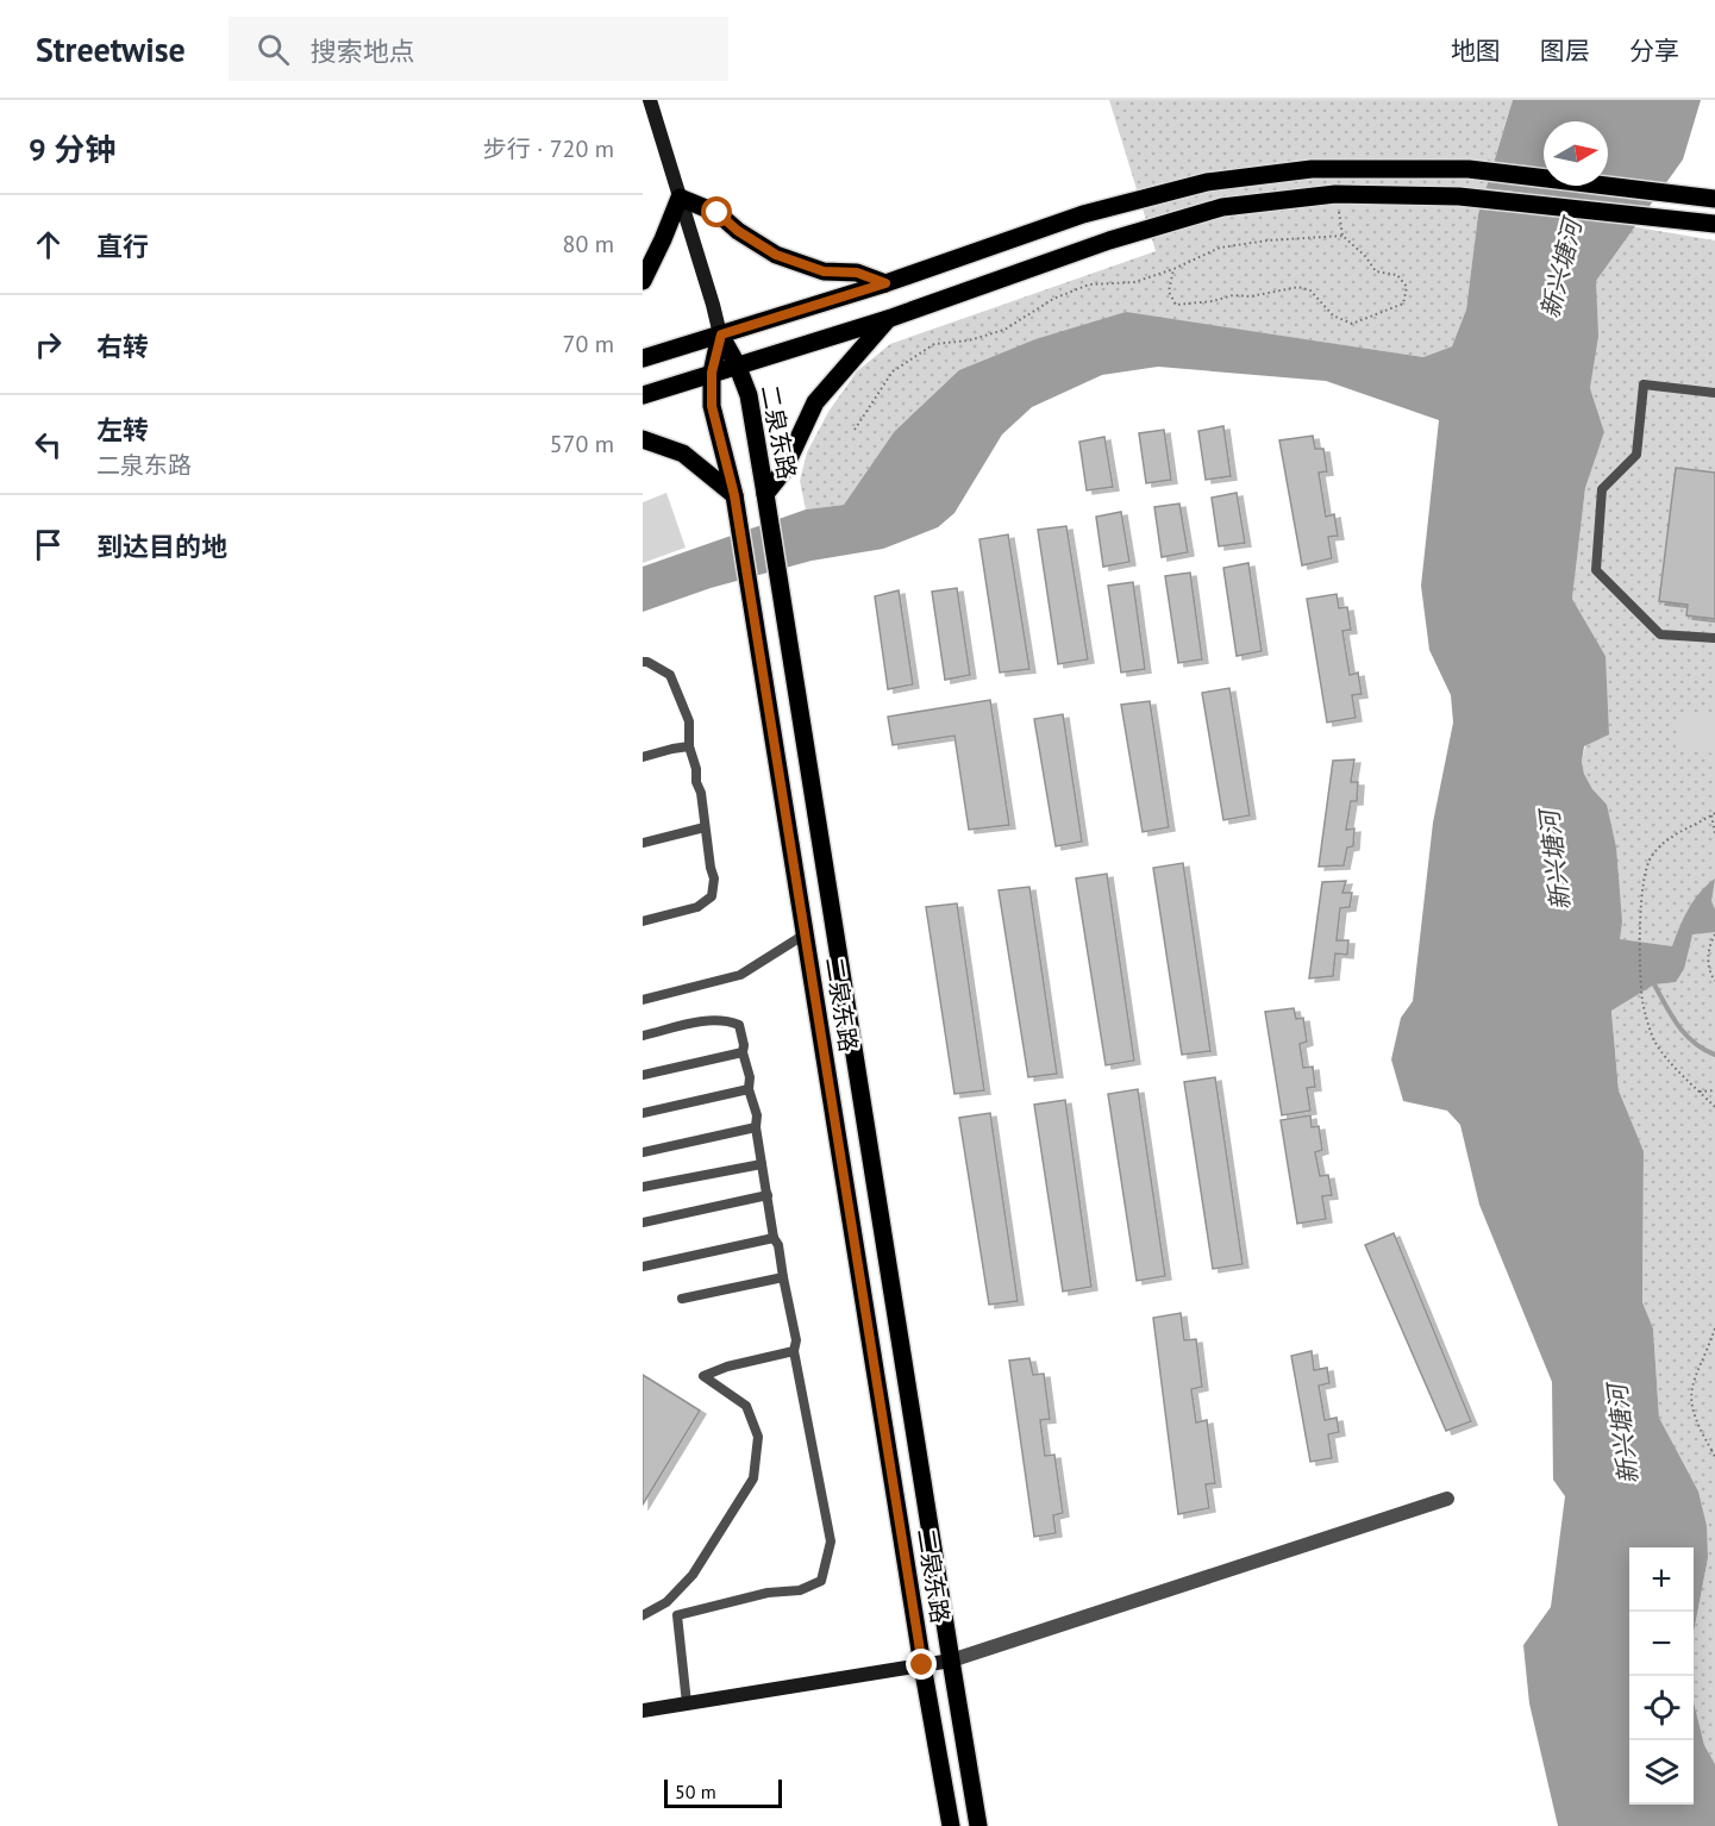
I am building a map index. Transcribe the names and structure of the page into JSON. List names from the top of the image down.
{
  "streets": {
    "main road": ["二泉东路"]
  },
  "water": ["新兴塘河"],
  "scale_bar": "50 m",
  "north": "right",
  "page": {
    "header": "Streetwise",
    "search": "搜索地点",
    "nav": ["地图", "图层", "分享"],
    "heading": ["9 分钟", "步行 · 720 m"],
    "list": [
      ["直行", "80 m"],
      ["右转", "70 m"],
      ["左转", "二泉东路", "570 m"],
      "到达目的地"
    ],
    "map_buttons": ["+", "−"],
    "scale": "50 m"
  }
}
